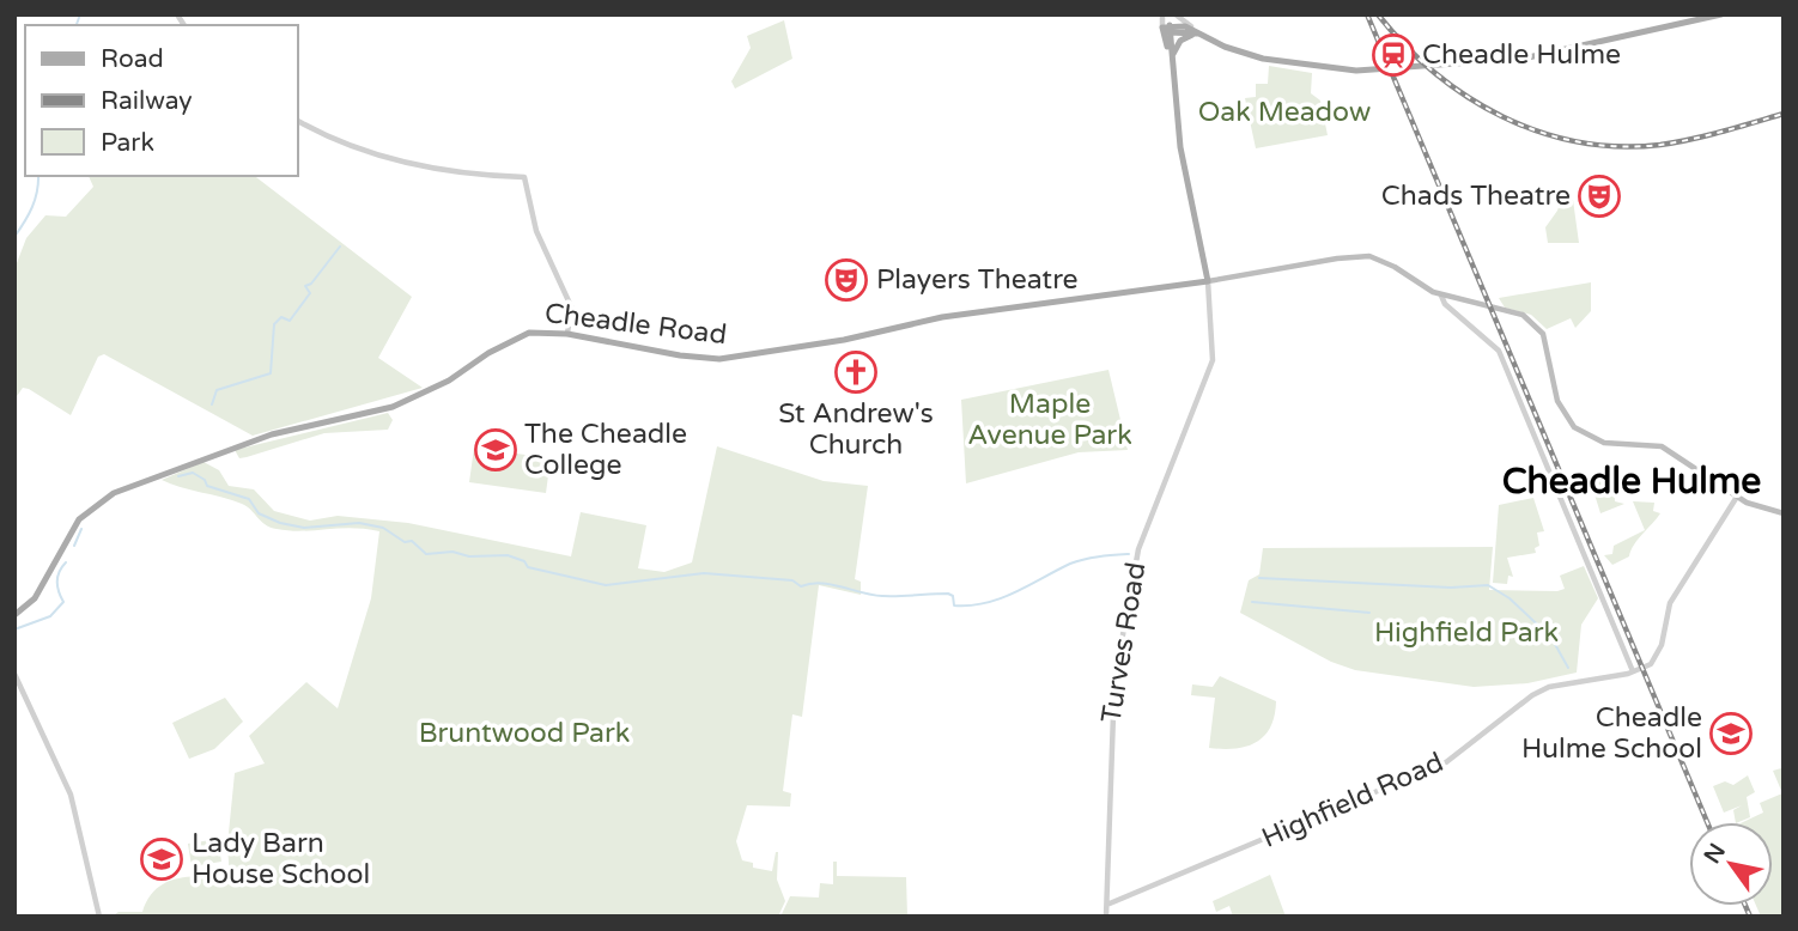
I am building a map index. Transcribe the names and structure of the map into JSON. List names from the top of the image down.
{
  "streets": {
    "main road": ["Cheadle Road"],
    "street": ["Turves Road", "Highfield Road"]
  },
  "crossings": [
    ["Cheadle Road", "Turves Road"],
    ["Turves Road", "Highfield Road"]
  ],
  "districts": ["Cheadle Hulme"],
  "parks": [
    "Oak Meadow",
    "Maple Avenue Park",
    "Highfield Park",
    "Bruntwood Park"
  ],
  "places": {
    "station": ["Cheadle Hulme"],
    "theatre": ["Chads Theatre", "Players Theatre"],
    "church": ["St Andrew's Church"],
    "school or university": ["The Cheadle College", "Cheadle Hulme School", "Lady Barn House School"]
  },
  "legend": ["Road", "Railway", "Park"],
  "north": "top left"
}
